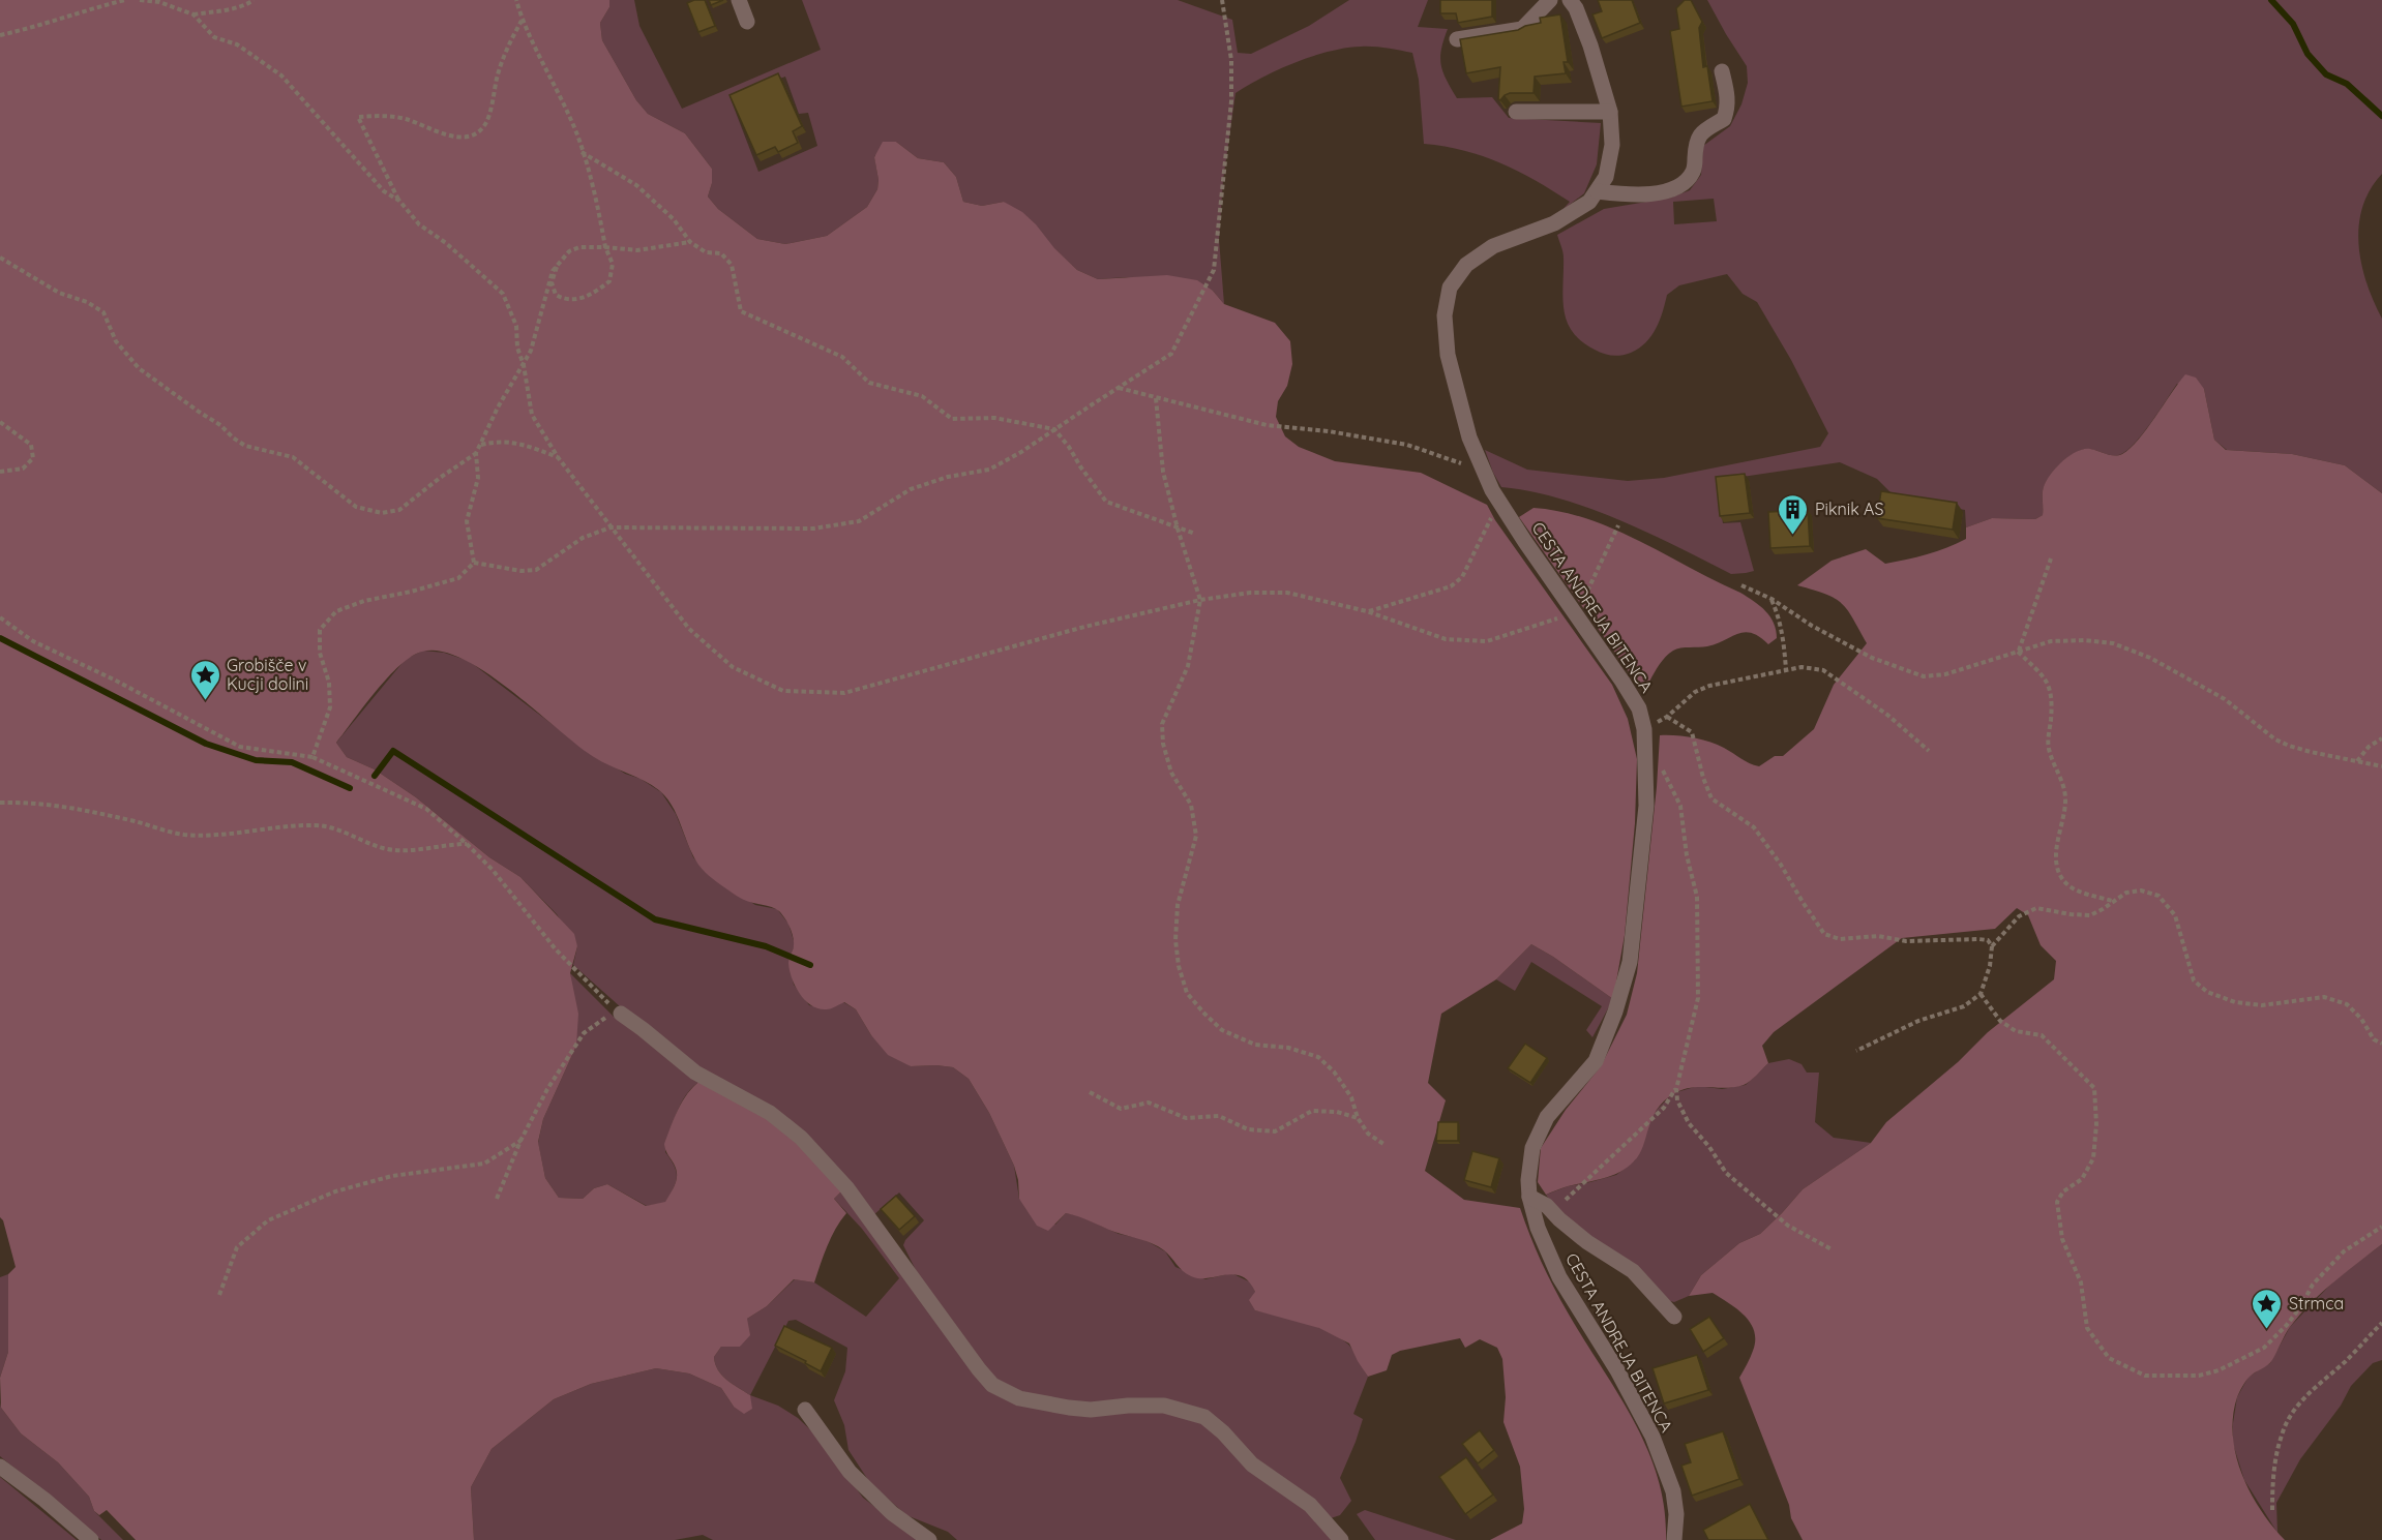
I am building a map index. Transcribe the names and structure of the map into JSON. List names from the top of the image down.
{
  "streets": {
    "street": ["CESTA ANDREJA BITENCA"]
  },
  "places": {
    "building": ["Piknik AS"],
    "place": ["Grobišče v Kucji dolini", "Strmca"]
  }
}
